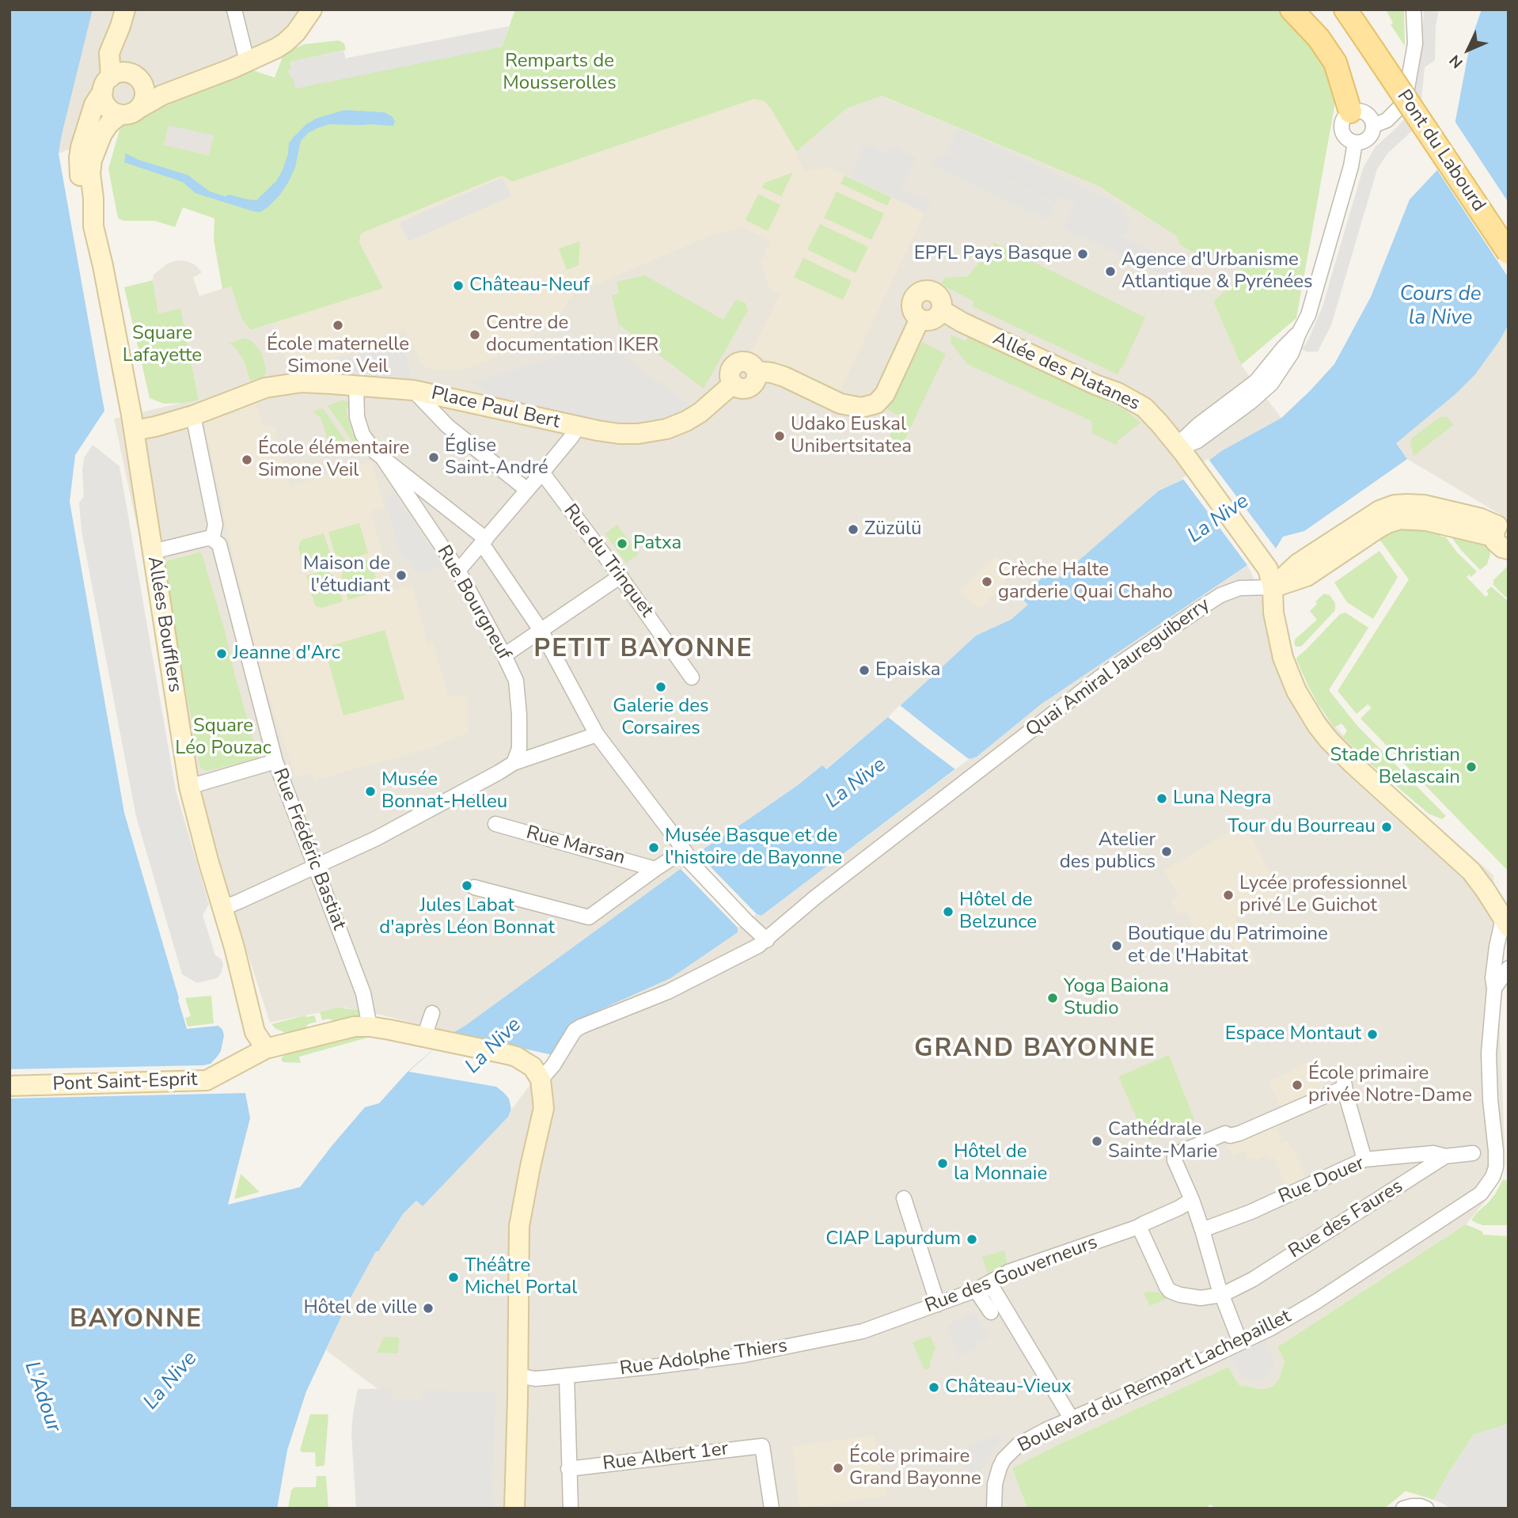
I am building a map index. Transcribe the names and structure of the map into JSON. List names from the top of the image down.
{
  "streets": {
    "main road": [
      "Pont du Labourd",
      "Allée des Platanes",
      "Place Paul Bert",
      "Allées Boufflers",
      "Pont Saint-Esprit"
    ],
    "street": [
      "Rue du Trinquet",
      "Rue Bourgneuf",
      "Quai Amiral Jaureguiberry",
      "Rue Marsan",
      "Rue Frédéric Bastiat",
      "Rue Douer",
      "Rue des Faures",
      "Rue des Gouverneurs",
      "Rue Adolphe Thiers",
      "Boulevard du Rempart Lachepaillet",
      "Rue Albert 1er"
    ]
  },
  "crossings": [
    ["Allée des Platanes", "Place Paul Bert"],
    ["Allée des Platanes", "Quai Amiral Jaureguiberry"],
    ["Allée des Platanes", "Boulevard du Rempart Lachepaillet"],
    ["Place Paul Bert", "Allées Boufflers"],
    ["Place Paul Bert", "Rue Frédéric Bastiat"],
    ["Allées Boufflers", "Pont Saint-Esprit"],
    ["Quai Amiral Jaureguiberry", "Pont Saint-Esprit"],
    ["Rue Frédéric Bastiat", "Pont Saint-Esprit"],
    ["Rue Douer", "Rue des Faures"],
    ["Rue des Faures", "Boulevard du Rempart Lachepaillet"],
    ["Rue des Gouverneurs", "Rue Adolphe Thiers"]
  ],
  "districts": ["PETIT BAYONNE", "GRAND BAYONNE", "BAYONNE"],
  "water": ["Cours de la Nive", "La Nive", "L'Adour"],
  "parks": ["Remparts de Mousserolles", "Square Lafayette", "Square Léo Pouzac"],
  "places": [
    "EPFL Pays Basque",
    "Agence d'Urbanisme Atlantique & Pyrénées",
    "Château-Neuf",
    "École maternelle Simone Veil",
    "Centre de documentation IKER",
    "Udako Euskal Unibertsitatea",
    "Église Saint-André",
    "École élémentaire Simone Veil",
    "Züzülü",
    "Patxa",
    "Maison de l'étudiant",
    "Crèche Halte garderie Quai Chaho",
    "Jeanne d'Arc",
    "Epaiska",
    "Galerie des Corsaires",
    "Stade Christian Belascain",
    "Musée Bonnat-Helleu",
    "Luna Negra",
    "Tour du Bourreau",
    "Musée Basque et de l'histoire de Bayonne",
    "Atelier des publics",
    "Jules Labat d'après Léon Bonnat",
    "Lycée professionnel privé Le Guichot",
    "Hôtel de Belzunce",
    "Boutique du Patrimoine et de l'Habitat",
    "Yoga Baiona Studio",
    "Espace Montaut",
    "École primaire privée Notre-Dame",
    "Cathédrale Sainte-Marie",
    "Hôtel de la Monnaie",
    "CIAP Lapurdum",
    "Théâtre Michel Portal",
    "Hôtel de ville",
    "Château-Vieux",
    "École primaire Grand Bayonne"
  ],
  "north": "bottom left"
}
